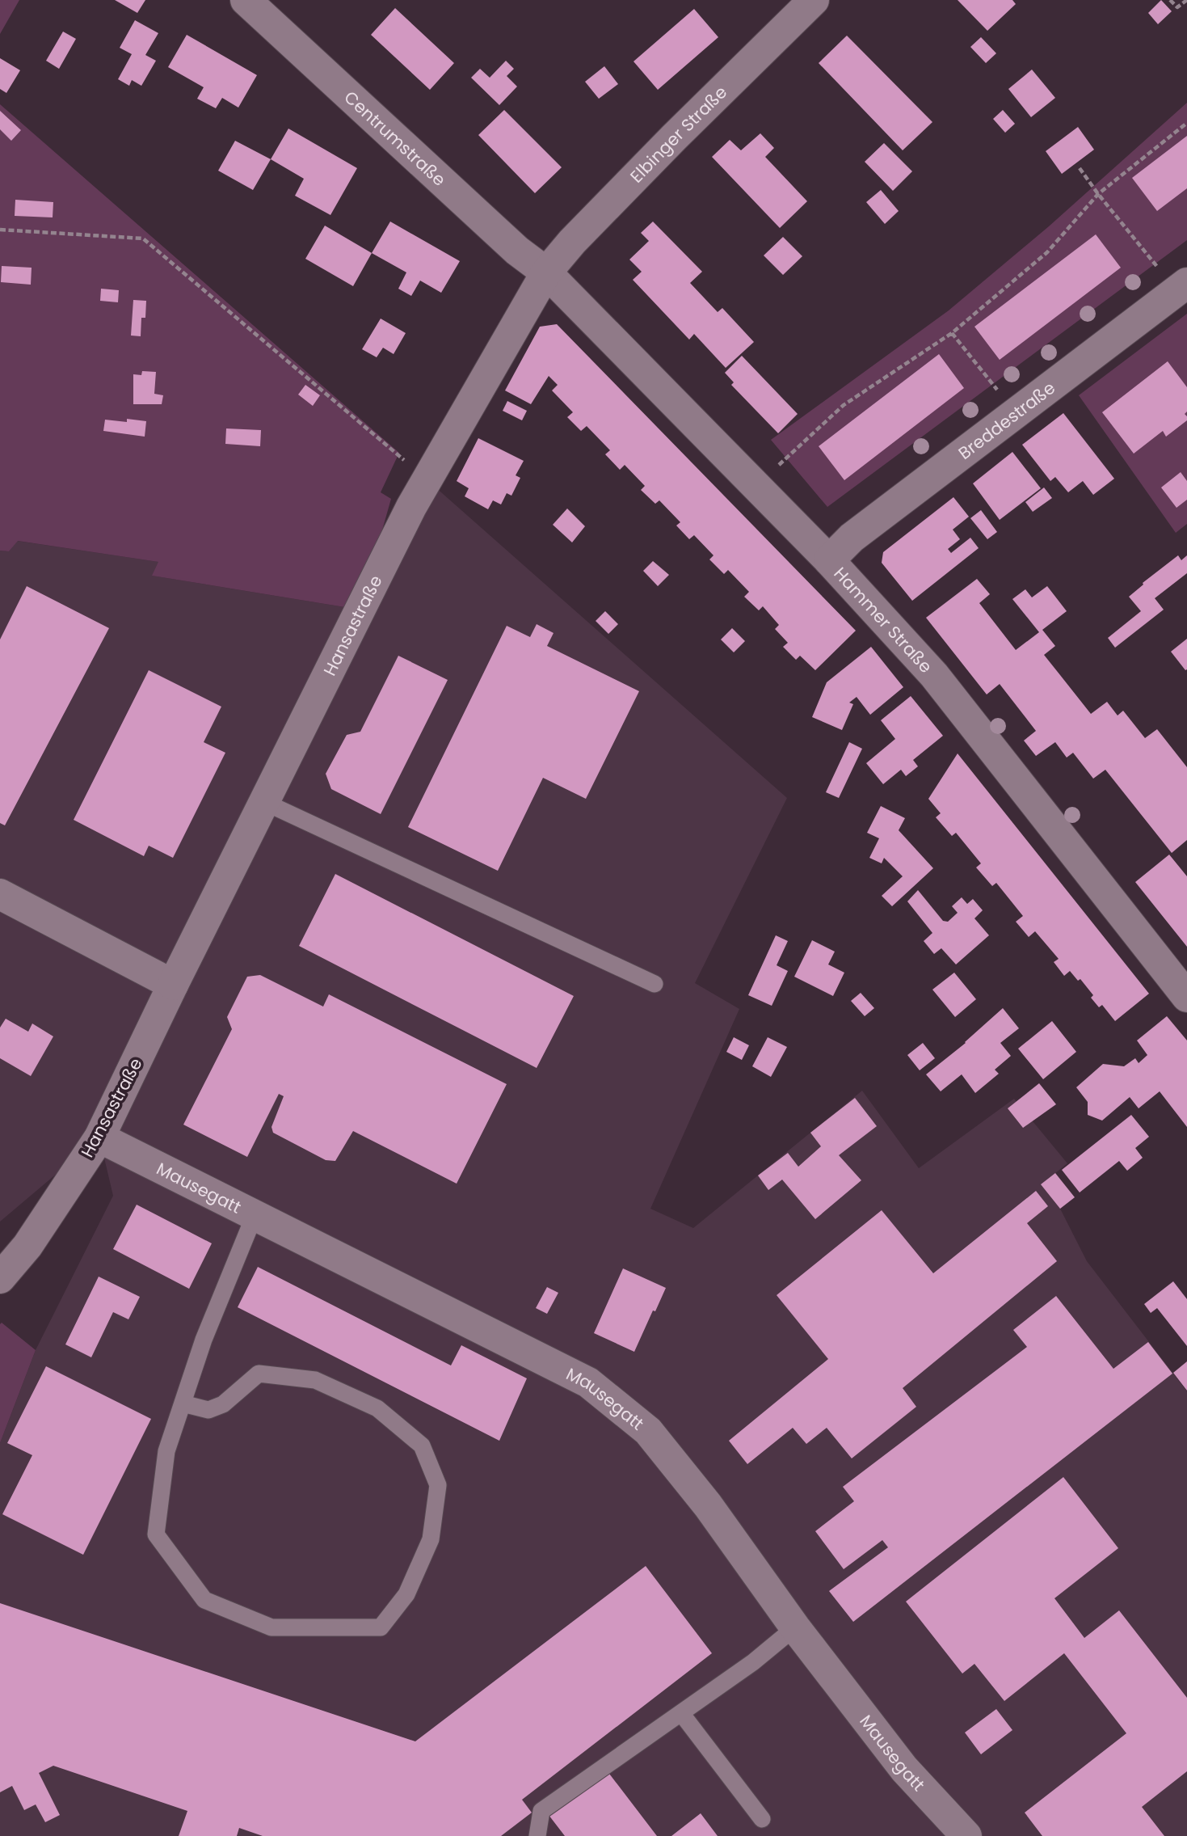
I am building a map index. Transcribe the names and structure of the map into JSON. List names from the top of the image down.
{
  "streets": {
    "street": [
      "Elbinger Straße",
      "Centrumstraße",
      "Breddestraße",
      "Hammer Straße",
      "Hansastraße",
      "Mausegatt"
    ]
  },
  "crossings": [
    ["Elbinger Straße", "Centrumstraße"],
    ["Elbinger Straße", "Hammer Straße"],
    ["Elbinger Straße", "Hansastraße"],
    ["Centrumstraße", "Hammer Straße"],
    ["Centrumstraße", "Hansastraße"],
    ["Breddestraße", "Hammer Straße"],
    ["Hammer Straße", "Hansastraße"],
    ["Hansastraße", "Mausegatt"]
  ]
}
